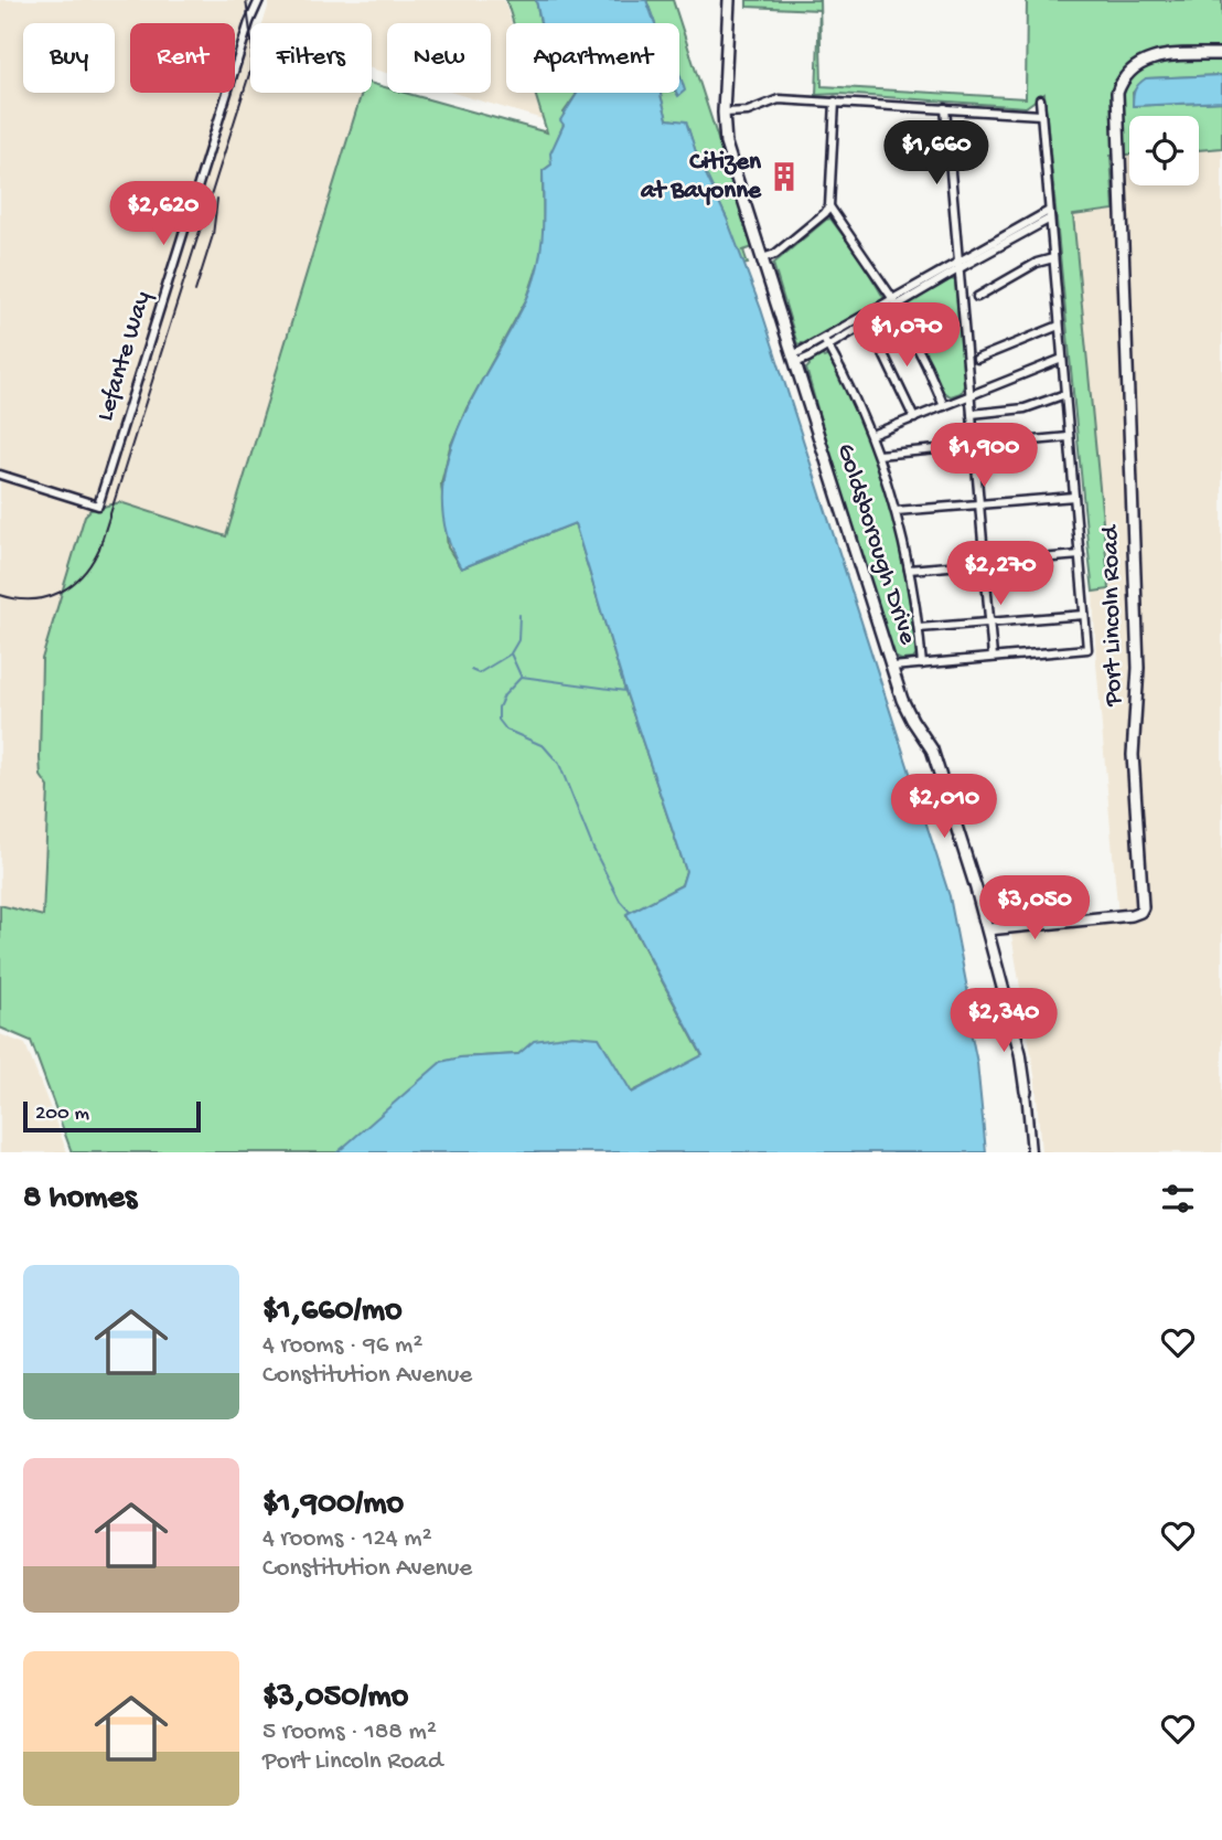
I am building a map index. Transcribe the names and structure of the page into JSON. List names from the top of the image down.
{
  "streets": {
    "street": ["Lefante Way", "Goldsborough Drive", "Port Lincoln Road"]
  },
  "crossings": [
    ["Goldsborough Drive", "Port Lincoln Road"]
  ],
  "places": {
    "building": ["Citizen at Bayonne"]
  },
  "scale_bar": "200 m",
  "page": {
    "chip": [
      "Buy",
      "Rent",
      "Filters",
      "New",
      "Apartment"
    ],
    "price": [
      "$1,660",
      "$2,620",
      "$1,070",
      "$1,900",
      "$2,270",
      "$2,010",
      "$3,050",
      "$2,340"
    ],
    "scale": "200 m",
    "heading": "8 homes",
    "list": [
      {
        "name": "$1,660/mo",
        "note": "4 rooms · 96 m² · Constitution Avenue"
      },
      {
        "name": "$1,900/mo",
        "note": "4 rooms · 124 m² · Constitution Avenue"
      },
      {
        "name": "$3,050/mo",
        "note": "5 rooms · 188 m² · Port Lincoln Road"
      }
    ]
  }
}
